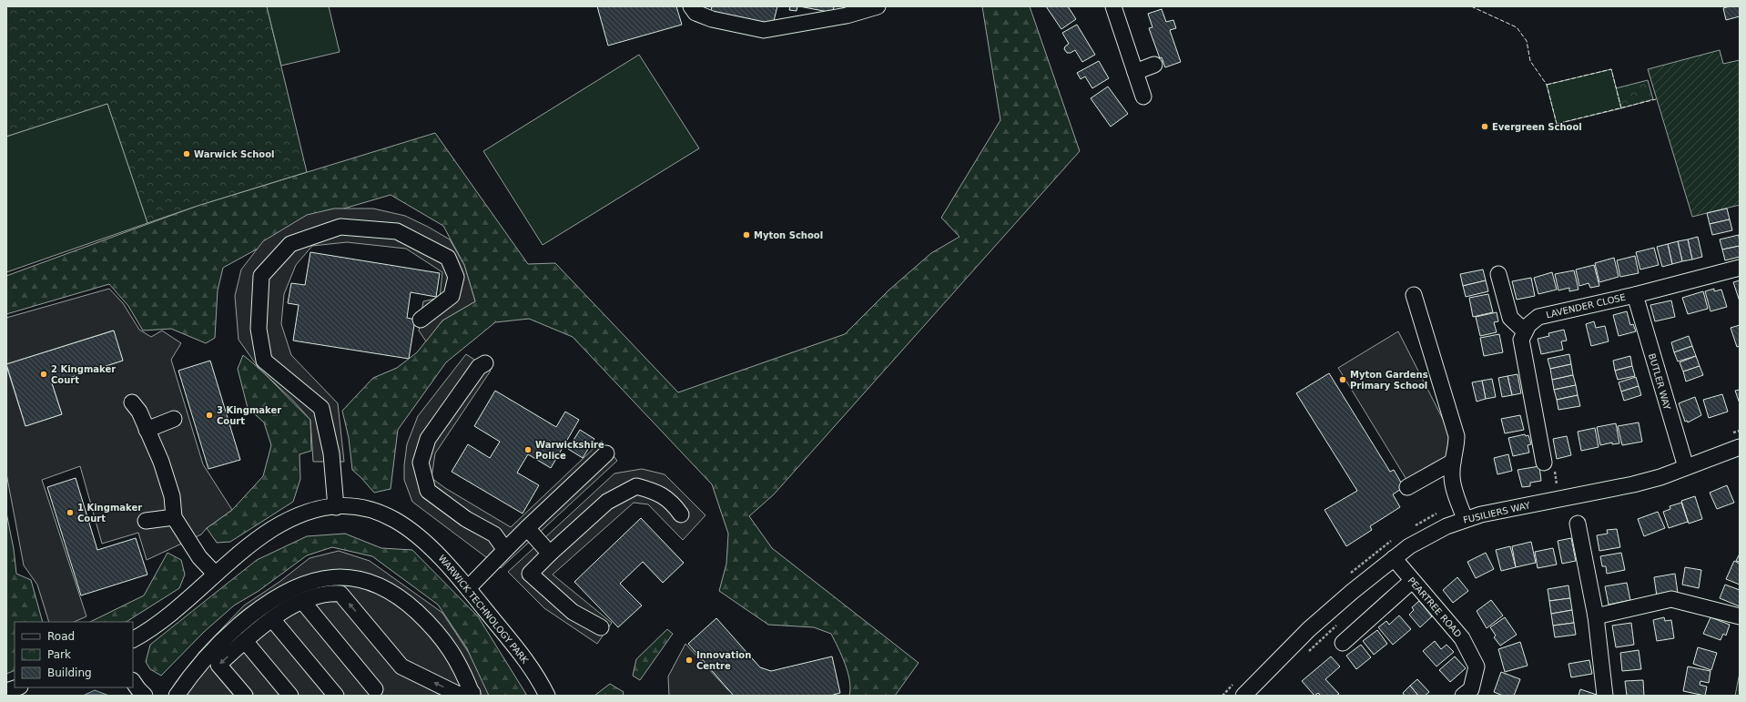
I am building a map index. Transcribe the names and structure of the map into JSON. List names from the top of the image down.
{
  "streets": {
    "street": [
      "LAVENDER CLOSE",
      "BUTLER WAY",
      "FUSILIERS WAY",
      "PEARTREE ROAD",
      "WARWICK TECHNOLOGY PARK"
    ]
  },
  "crossings": [
    ["LAVENDER CLOSE", "BUTLER WAY"],
    ["BUTLER WAY", "FUSILIERS WAY"],
    ["FUSILIERS WAY", "PEARTREE ROAD"]
  ],
  "places": [
    "Evergreen School",
    "Warwick School",
    "Myton School",
    "2 Kingmaker Court",
    "Myton Gardens Primary School",
    "3 Kingmaker Court",
    "Warwickshire Police",
    "1 Kingmaker Court",
    "Innovation Centre"
  ],
  "legend": ["Road", "Park", "Building"]
}
